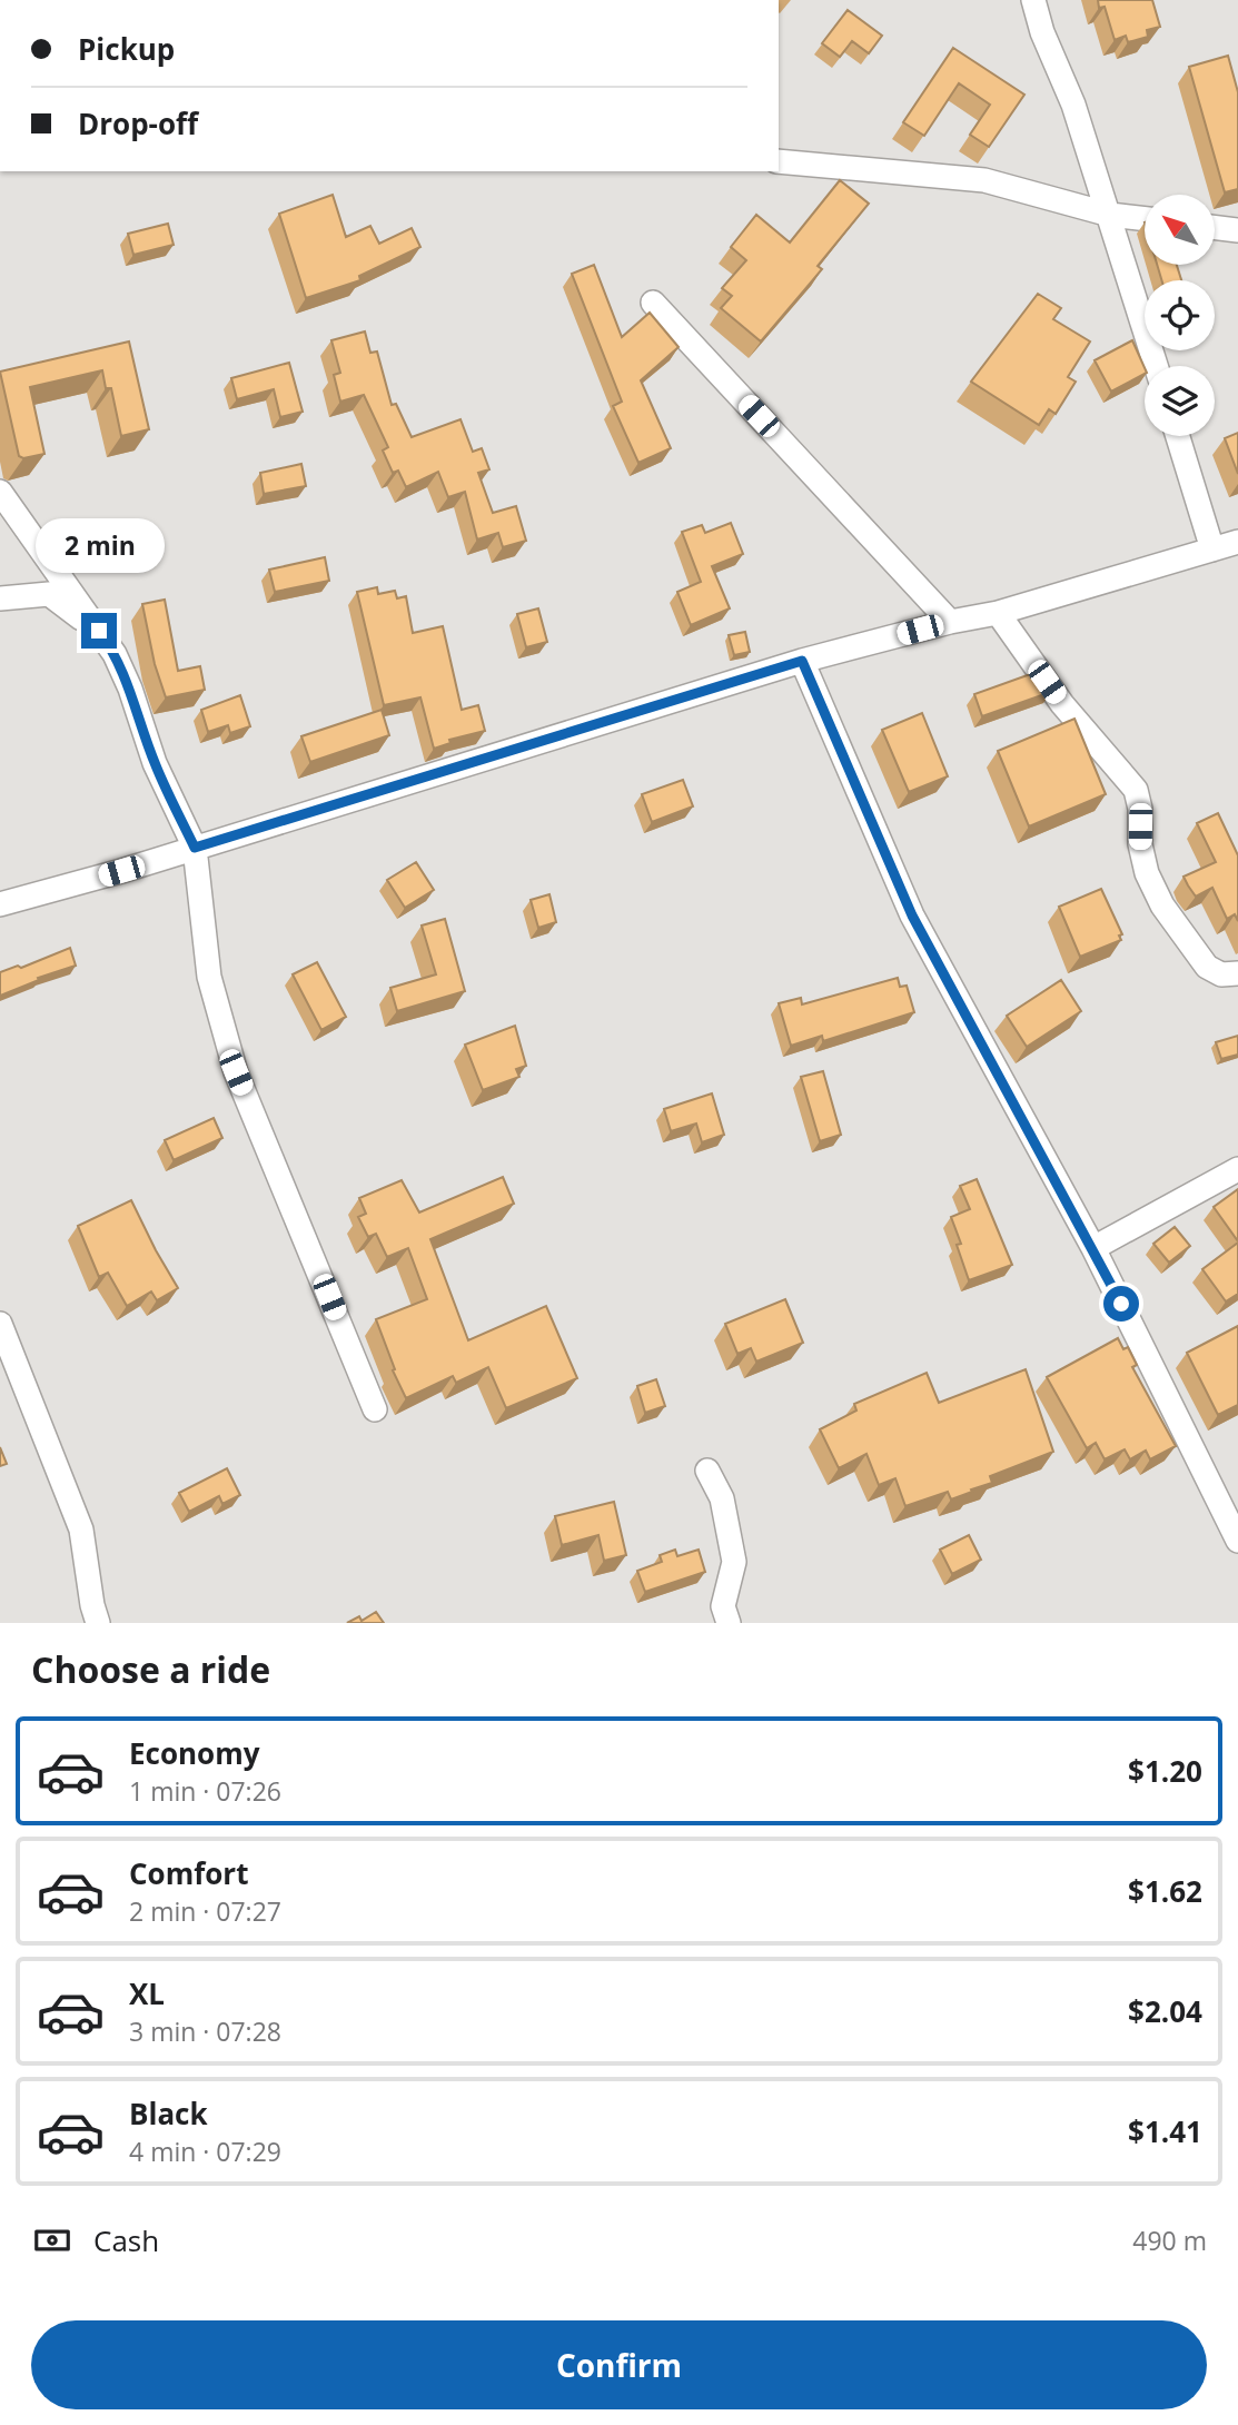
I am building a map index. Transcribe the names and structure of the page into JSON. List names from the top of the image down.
{
  "north": "top left",
  "page": {
    "banner": ["Pickup", "Drop-off"],
    "bubble": "2 min",
    "heading": "Choose a ride",
    "list": [
      {
        "name": "Economy",
        "note": "1 min · 07:26",
        "value": "$1.20"
      },
      {
        "name": "Comfort",
        "note": "2 min · 07:27",
        "value": "$1.62"
      },
      {
        "name": "XL",
        "note": "3 min · 07:28",
        "value": "$2.04"
      },
      {
        "name": "Black",
        "note": "4 min · 07:29",
        "value": "$1.41"
      }
    ],
    "pay": ["Cash", "490 m"],
    "buttons": "Confirm"
  }
}
